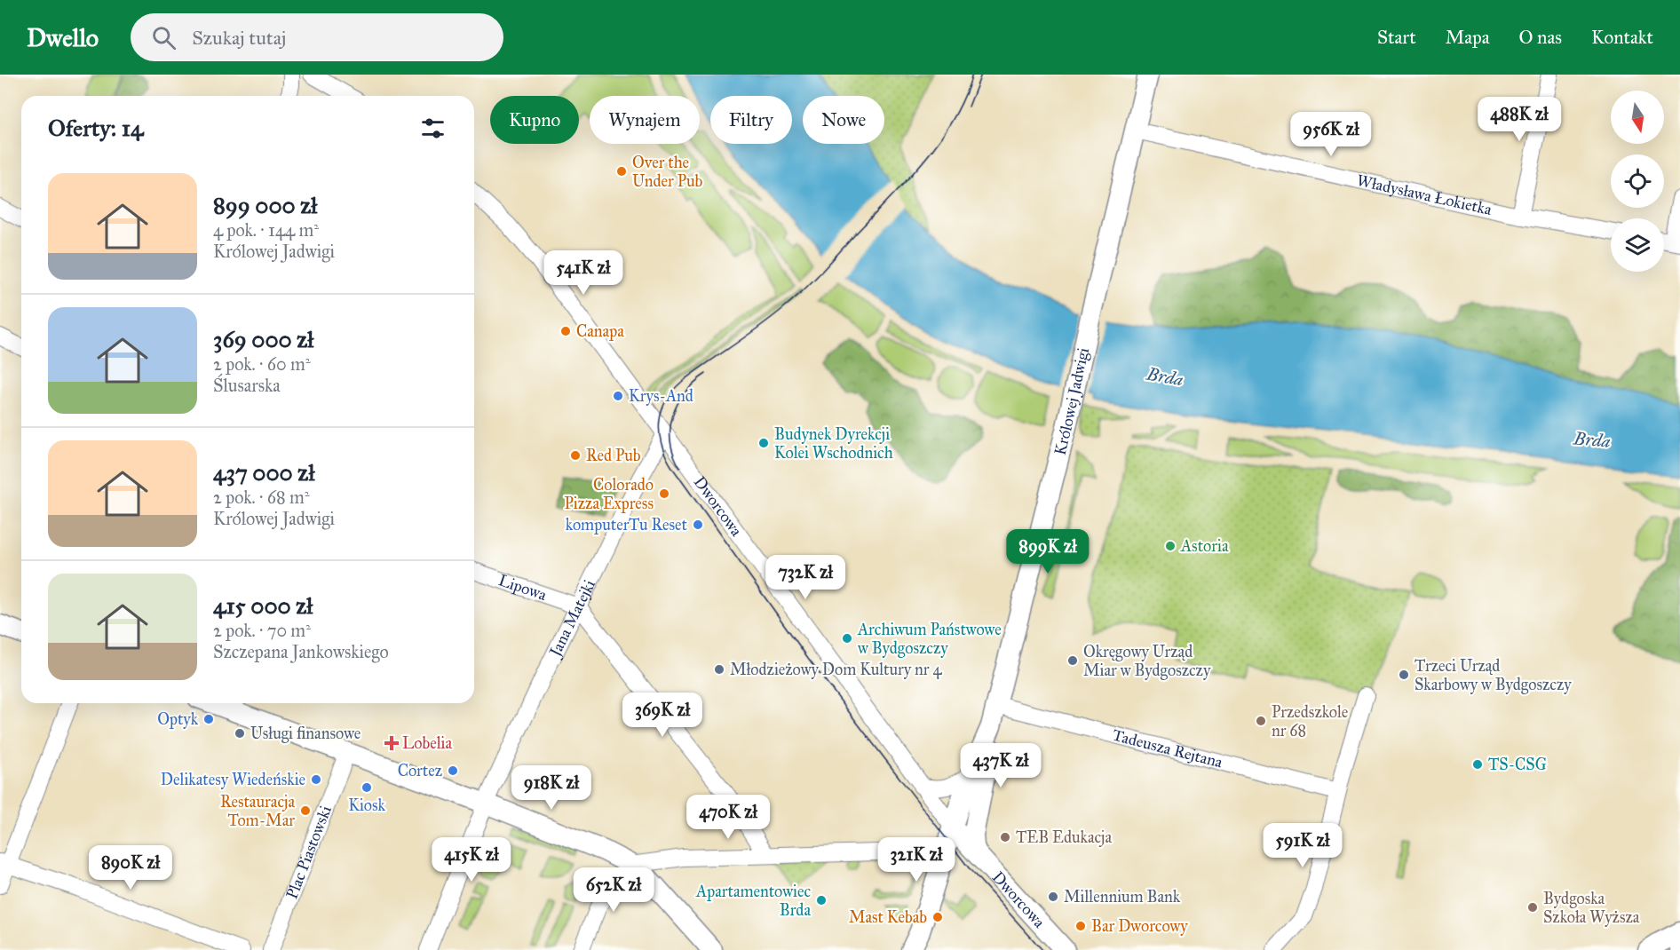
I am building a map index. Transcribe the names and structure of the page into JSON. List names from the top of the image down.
{
  "streets": {
    "street": [
      "Władysława Łokietka",
      "Królowej Jadwigi",
      "Dworcowa",
      "Lipowa",
      "Jana Matejki",
      "Tadeusza Rejtana",
      "Plac Piastowski"
    ]
  },
  "crossings": [
    ["Władysława Łokietka", "Królowej Jadwigi"],
    ["Królowej Jadwigi", "Dworcowa"],
    ["Królowej Jadwigi", "Tadeusza Rejtana"],
    ["Dworcowa", "Jana Matejki"],
    ["Lipowa", "Jana Matejki"]
  ],
  "water": ["Brda"],
  "places": {
    "other": [
      "Over the Under Pub",
      "Canapa",
      "Krys-And",
      "Budynek Dyrekcji Kolei Wschodnich",
      "Red Pub",
      "Colorado Pizza Express",
      "komputerTu Reset",
      "Astoria",
      "Archiwum Państwowe w Bydgoszczy",
      "Okręgowy Urząd Miar w Bydgoszczy",
      "Młodzieżowy Dom Kultury nr 4",
      "Trzeci Urząd Skarbowy w Bydgoszczy",
      "Optyk",
      "Przedszkole nr 68",
      "Usługi finansowe",
      "TS-CSG",
      "Cortez",
      "Delikatesy Wiedeńskie",
      "Kiosk",
      "Restauracja Tom-Mar",
      "TEB Edukacja",
      "Millennium Bank",
      "Apartamentowiec Brda",
      "Bydgoska Szkoła Wyższa",
      "Mast Kebab",
      "Bar Dworcowy"
    ],
    "health": ["Lobelia"]
  },
  "north": "bottom",
  "page": {
    "header": "Dwello",
    "search": "Szukaj tutaj",
    "nav": [
      "Start",
      "Mapa",
      "O nas",
      "Kontakt"
    ],
    "chip": [
      "Kupno",
      "Wynajem",
      "Filtry",
      "Nowe"
    ],
    "heading": "Oferty: 14",
    "price": [
      "488K zł",
      "956K zł",
      "541K zł",
      "899K zł",
      "732K zł",
      "369K zł",
      "437K zł",
      "918K zł",
      "470K zł",
      "591K zł",
      "415K zł",
      "321K zł",
      "890K zł",
      "652K zł"
    ],
    "list": [
      {
        "name": "899 000 zł",
        "note": "4 pok. · 144 m² · Królowej Jadwigi"
      },
      {
        "name": "369 000 zł",
        "note": "2 pok. · 60 m² · Ślusarska"
      },
      {
        "name": "437 000 zł",
        "note": "2 pok. · 68 m² · Królowej Jadwigi"
      },
      {
        "name": "415 000 zł",
        "note": "2 pok. · 70 m² · Szczepana Jankowskiego"
      }
    ]
  }
}
